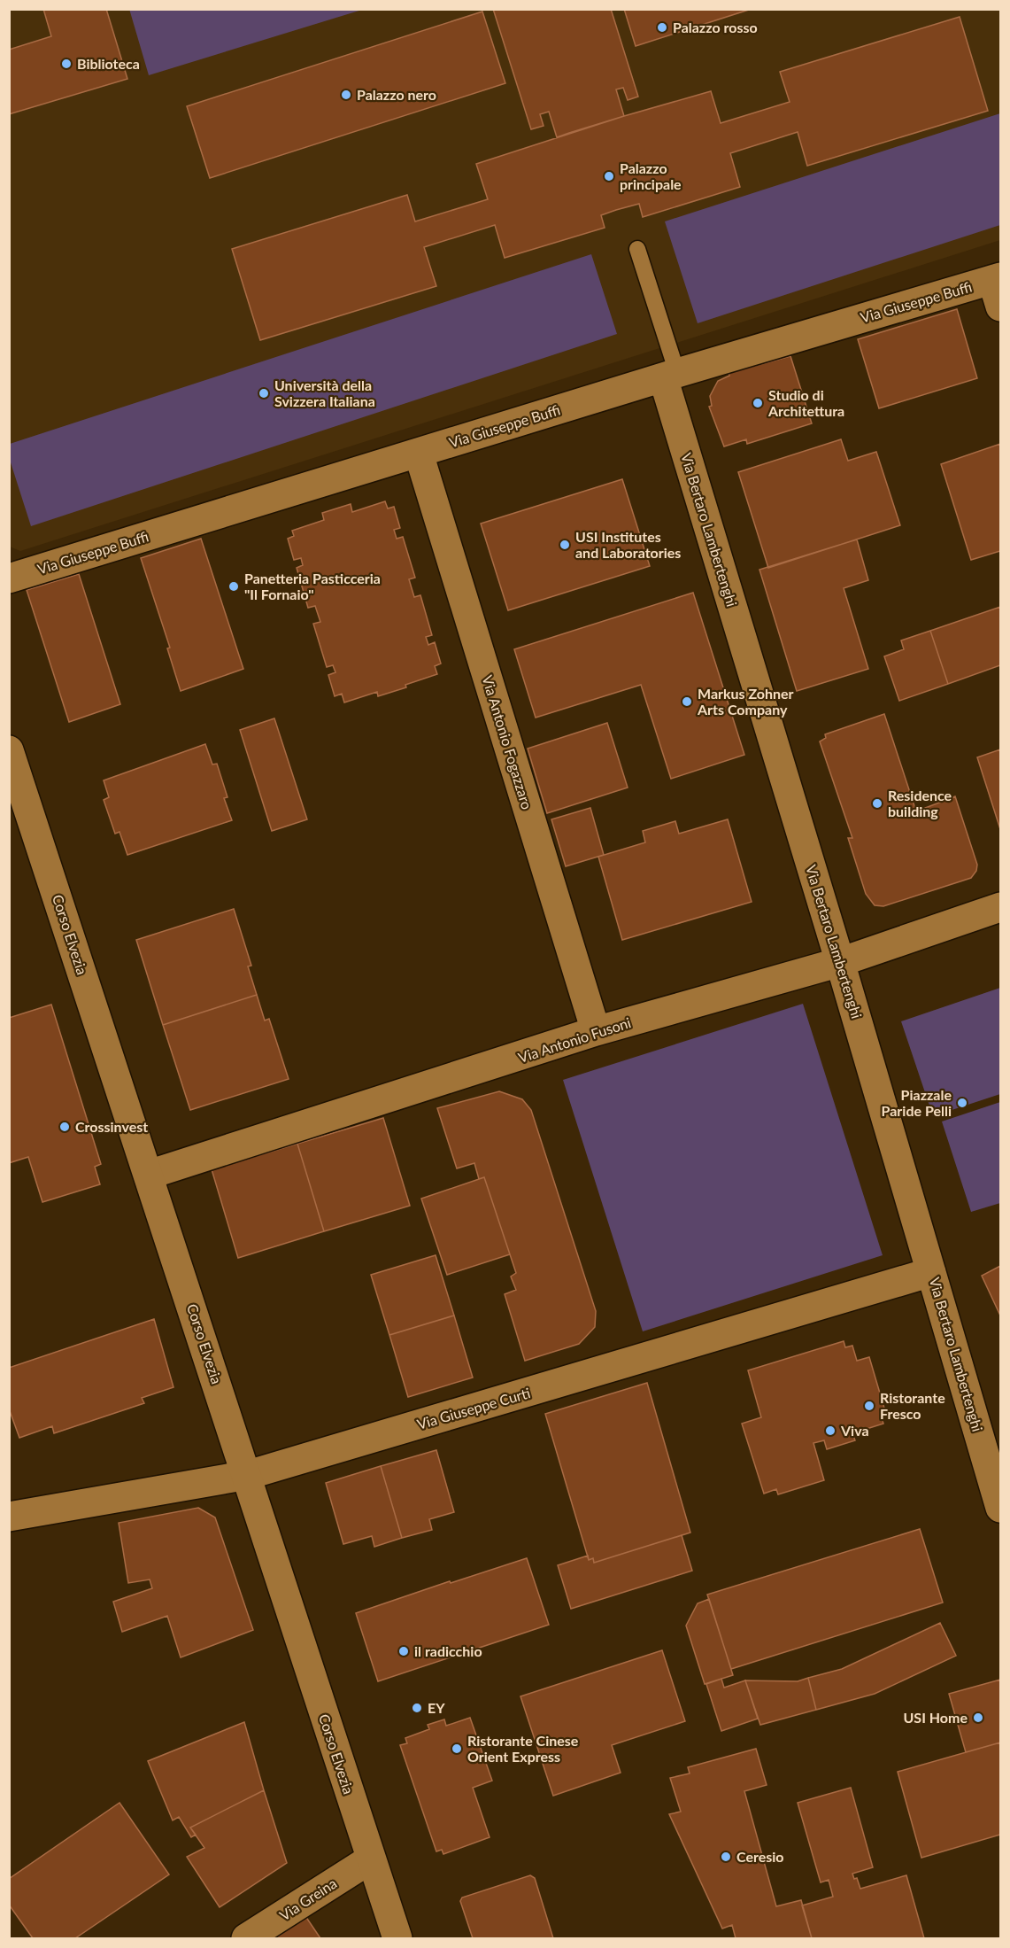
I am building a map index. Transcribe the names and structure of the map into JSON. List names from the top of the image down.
{
  "streets": {
    "street": [
      "Via Giuseppe Buffi",
      "Via Bertaro Lambertenghi",
      "Via Antonio Fogazzaro",
      "Corso Elvezia",
      "Via Antonio Fusoni",
      "Via Giuseppe Curti",
      "Via Greina"
    ]
  },
  "crossings": [
    ["Via Giuseppe Buffi", "Via Bertaro Lambertenghi"],
    ["Via Giuseppe Buffi", "Via Antonio Fogazzaro"],
    ["Via Bertaro Lambertenghi", "Via Antonio Fusoni"],
    ["Via Bertaro Lambertenghi", "Via Giuseppe Curti"],
    ["Via Antonio Fogazzaro", "Via Antonio Fusoni"],
    ["Corso Elvezia", "Via Antonio Fusoni"],
    ["Corso Elvezia", "Via Giuseppe Curti"],
    ["Corso Elvezia", "Via Greina"]
  ],
  "places": [
    "Palazzo rosso",
    "Biblioteca",
    "Palazzo nero",
    "Palazzo principale",
    "Università della Svizzera Italiana",
    "Studio di Architettura",
    "USI Institutes and Laboratories",
    "Panetteria Pasticceria \"Il Fornaio\"",
    "Markus Zohner Arts Company",
    "Residence building",
    "Piazzale Paride Pelli",
    "Crossinvest",
    "Ristorante Fresco",
    "Viva",
    "il radicchio",
    "EY",
    "USI Home",
    "Ristorante Cinese Orient Express",
    "Ceresio"
  ]
}
